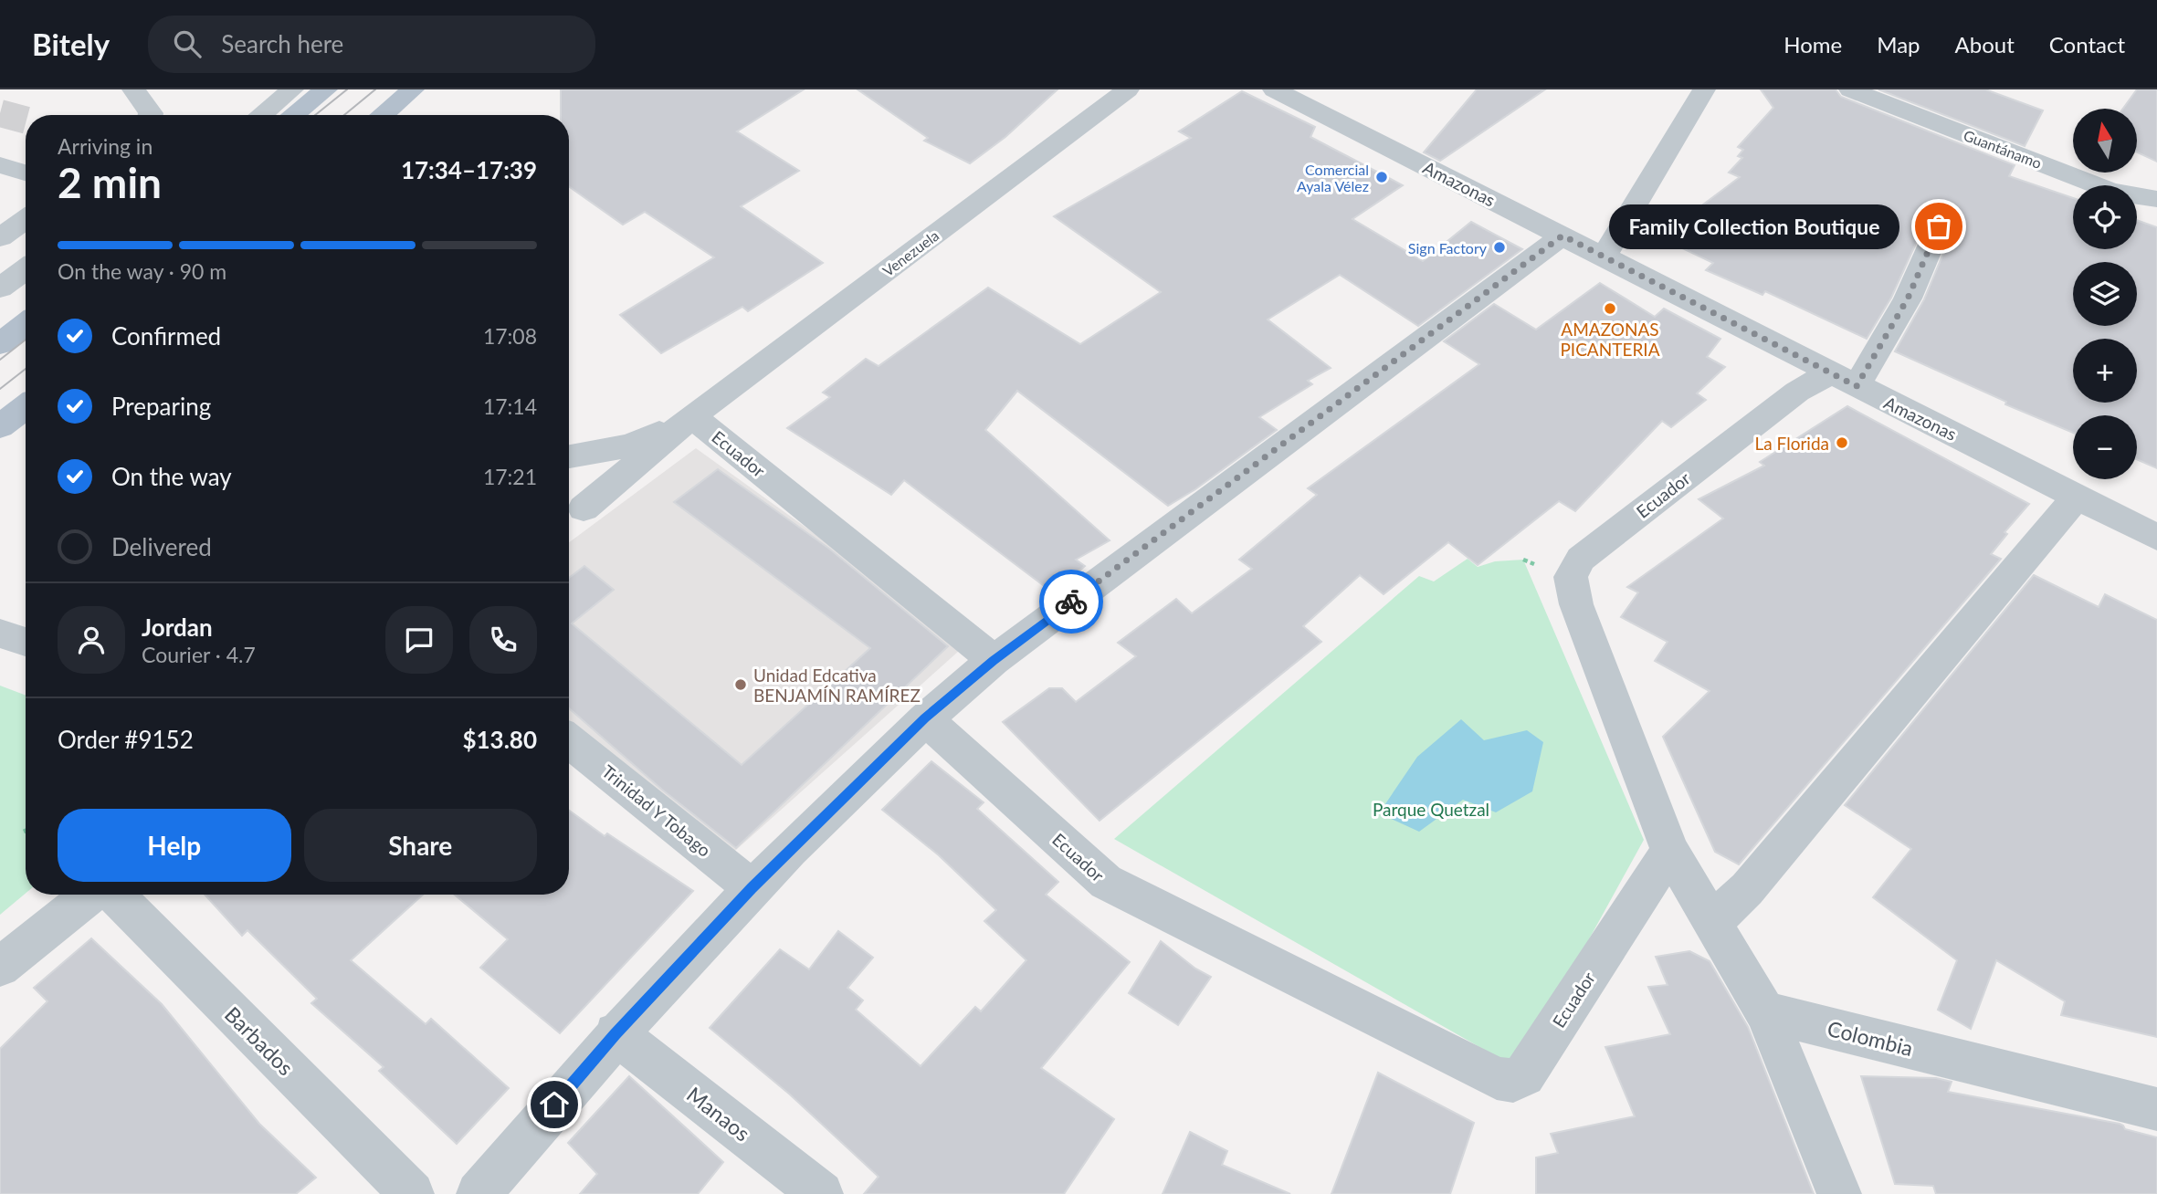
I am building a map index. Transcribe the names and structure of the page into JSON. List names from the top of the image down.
{
  "streets": {
    "street": [
      "Guantánamo",
      "Amazonas",
      "Venezuela",
      "Ecuador",
      "Trinidad Y Tobago",
      "Colombia",
      "Barbados",
      "Manaos"
    ]
  },
  "crossings": [
    ["Amazonas", "Ecuador"],
    ["Venezuela", "Ecuador"]
  ],
  "parks": ["Parque Quetzal"],
  "places": [
    "Comercial Ayala Vélez",
    "Family Collection Boutique",
    "Sign Factory",
    "AMAZONAS PICANTERIA",
    "La Florida",
    "Unidad Edcativa BENJAMÍN RAMÍREZ"
  ],
  "north": "top",
  "page": {
    "header": "Bitely",
    "search": "Search here",
    "nav": [
      "Home",
      "Map",
      "About",
      "Contact"
    ],
    "map_buttons": ["+", "−"],
    "heading": ["2 min", "Arriving in", "17:34–17:39"],
    "panel": [
      "Jordan",
      "Courier · 4.7",
      "Order #9152",
      "$13.80"
    ],
    "bubble": "Family Collection Boutique",
    "bar": "On the way · 90 m",
    "list": [
      ["Confirmed", "17:08"],
      ["Preparing", "17:14"],
      ["On the way", "17:21"],
      "Delivered"
    ],
    "buttons": ["Help", "Share"]
  }
}
